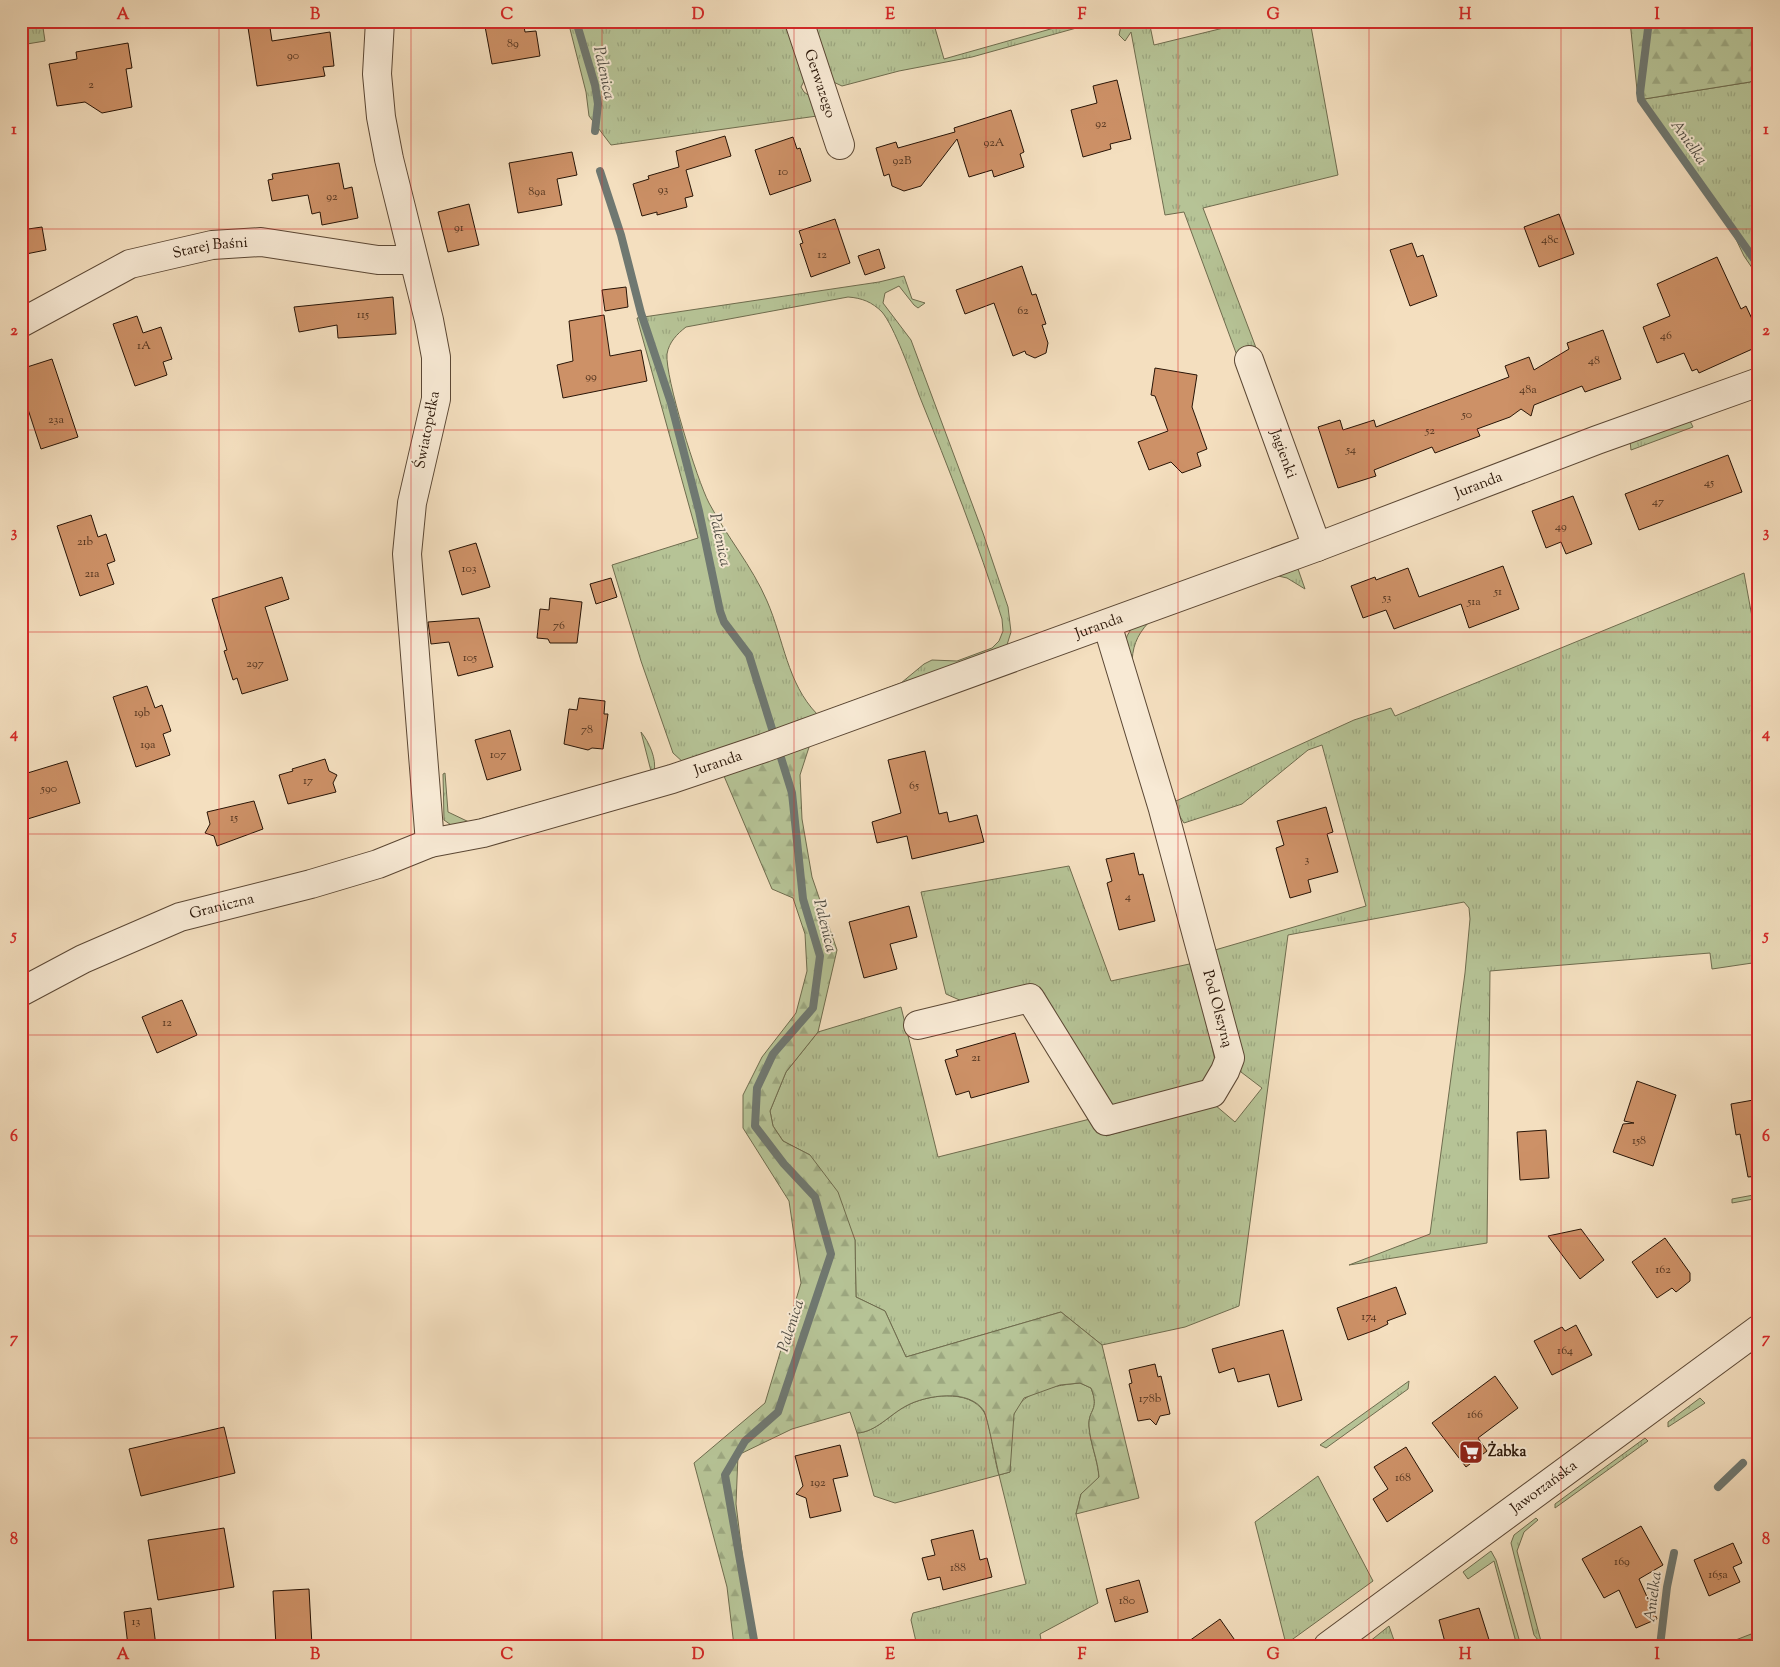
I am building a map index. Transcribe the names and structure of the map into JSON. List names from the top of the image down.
{
  "streets": {
    "street": [
      "Gerwazego",
      "Starej Baśni",
      "Światopełka",
      "Jagienki",
      "Juranda",
      "Graniczna",
      "Pod Olszyną",
      "Jaworzańska"
    ]
  },
  "crossings": [
    ["Starej Baśni", "Światopełka"],
    ["Światopełka", "Juranda"],
    ["Światopełka", "Graniczna"],
    ["Jagienki", "Juranda"],
    ["Juranda", "Graniczna"],
    ["Juranda", "Pod Olszyną"]
  ],
  "water": ["Palenica", "Anielka"],
  "places": {
    "supermarket": ["Żabka"]
  },
  "house_numbers": [
    "89",
    "90",
    "2",
    "92",
    "92A",
    "92B",
    "10",
    "93",
    "89a",
    "92",
    "91",
    "48c",
    "12",
    "62",
    "115",
    "46",
    "1A",
    "48",
    "99",
    "48a",
    "50",
    "23a",
    "52",
    "54",
    "45",
    "47",
    "49",
    "21b",
    "103",
    "21a",
    "51",
    "53",
    "51a",
    "76",
    "105",
    "297",
    "19b",
    "78",
    "19a",
    "107",
    "17",
    "65",
    "590",
    "15",
    "3",
    "4",
    "12",
    "21",
    "158",
    "162",
    "174",
    "164",
    "178b",
    "166",
    "168",
    "192",
    "169",
    "188",
    "165a",
    "180",
    "13"
  ],
  "grid": {
    "columns": [
      "A",
      "B",
      "C",
      "D",
      "E",
      "F",
      "G",
      "H",
      "I"
    ],
    "rows": [
      "1",
      "2",
      "3",
      "4",
      "5",
      "6",
      "7",
      "8"
    ]
  }
}
